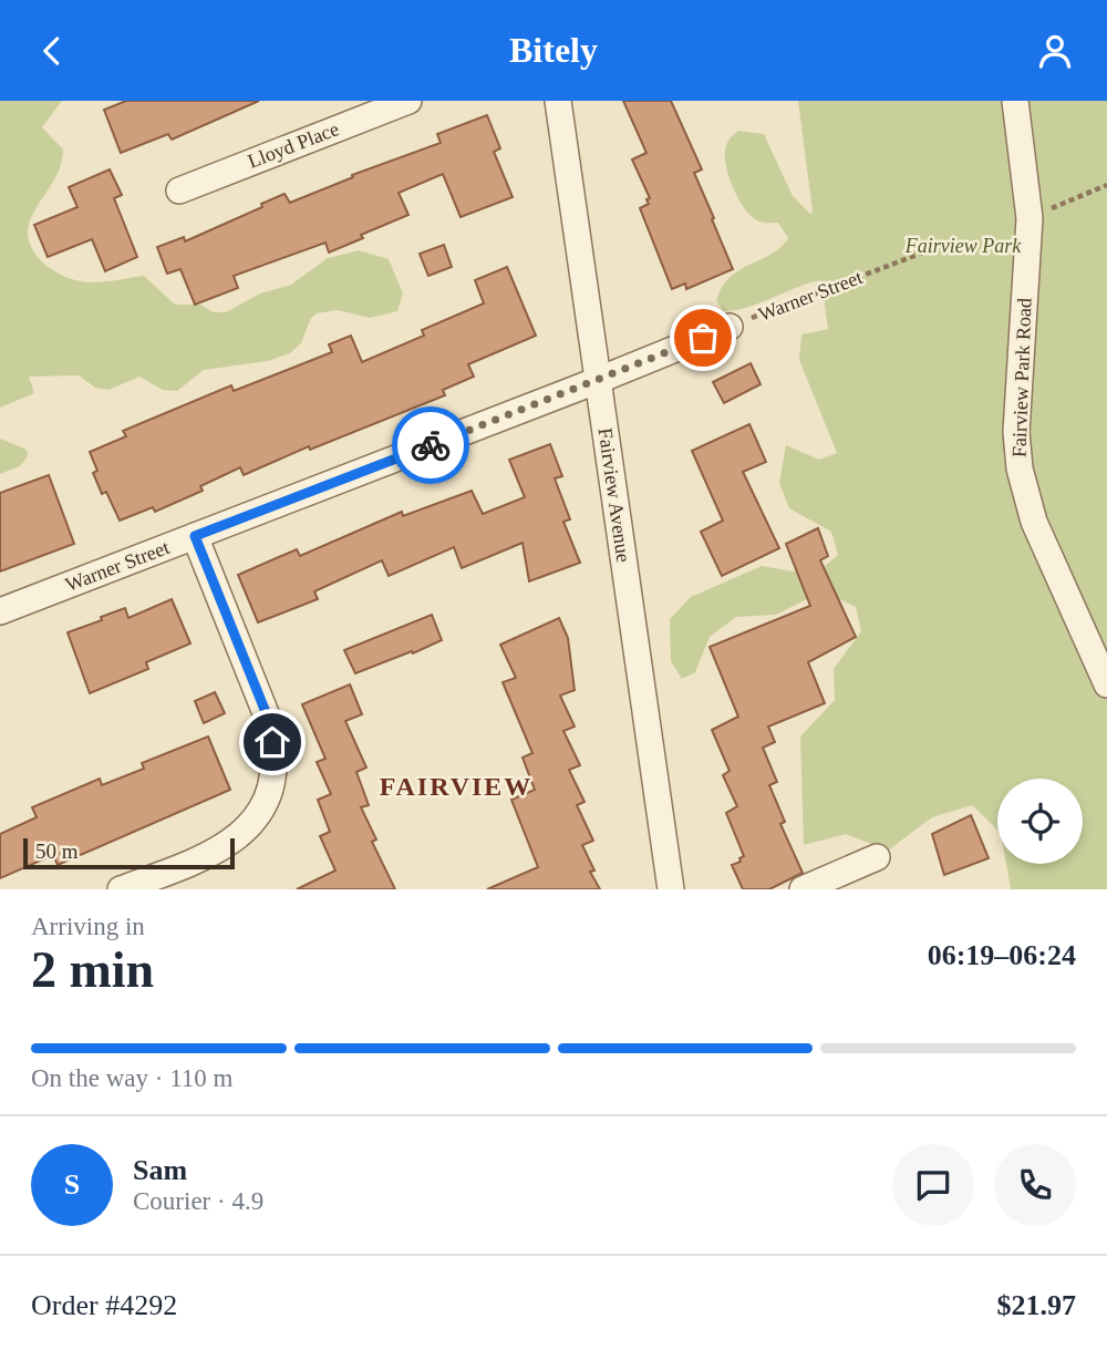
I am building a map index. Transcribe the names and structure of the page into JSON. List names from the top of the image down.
{
  "streets": {
    "street": [
      "Lloyd Place",
      "Warner Street",
      "Fairview Park Road",
      "Fairview Avenue"
    ]
  },
  "crossings": [
    ["Warner Street", "Fairview Avenue"]
  ],
  "districts": ["FAIRVIEW"],
  "parks": ["Fairview Park"],
  "scale_bar": "50 m",
  "page": {
    "header": "Bitely",
    "scale": "50 m",
    "heading": ["2 min", "Arriving in", "06:19–06:24"],
    "panel": [
      "Sam",
      "Courier · 4.9",
      "Order #4292",
      "$21.97"
    ],
    "bar": "On the way · 110 m",
    "round": "S"
  }
}
